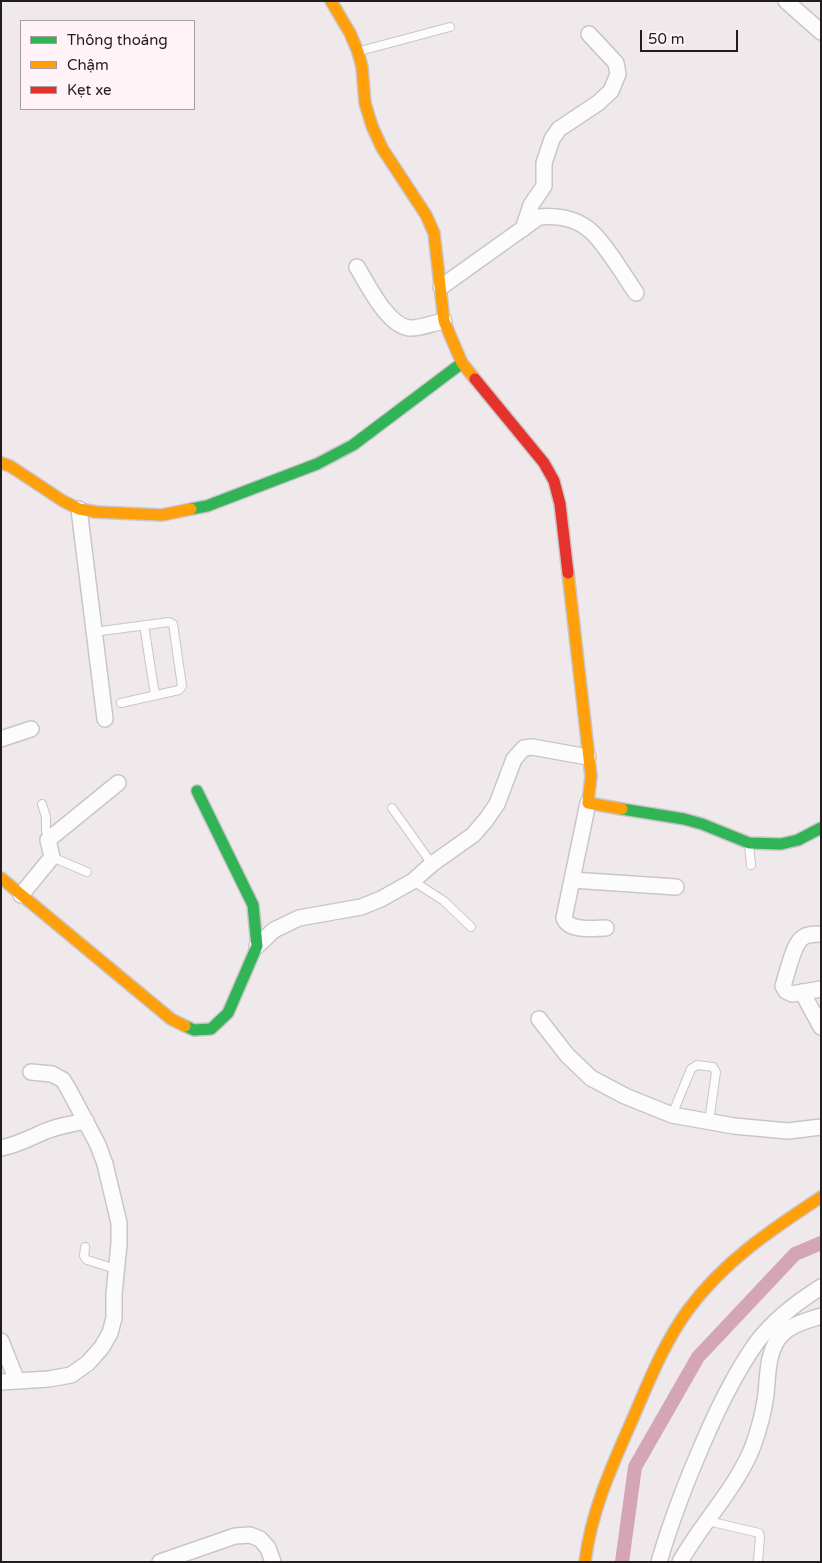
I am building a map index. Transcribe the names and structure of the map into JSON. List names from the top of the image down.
{
  "legend": ["Thông thoáng", "Chậm", "Kẹt xe"],
  "scale_bar": "50 m"
}
